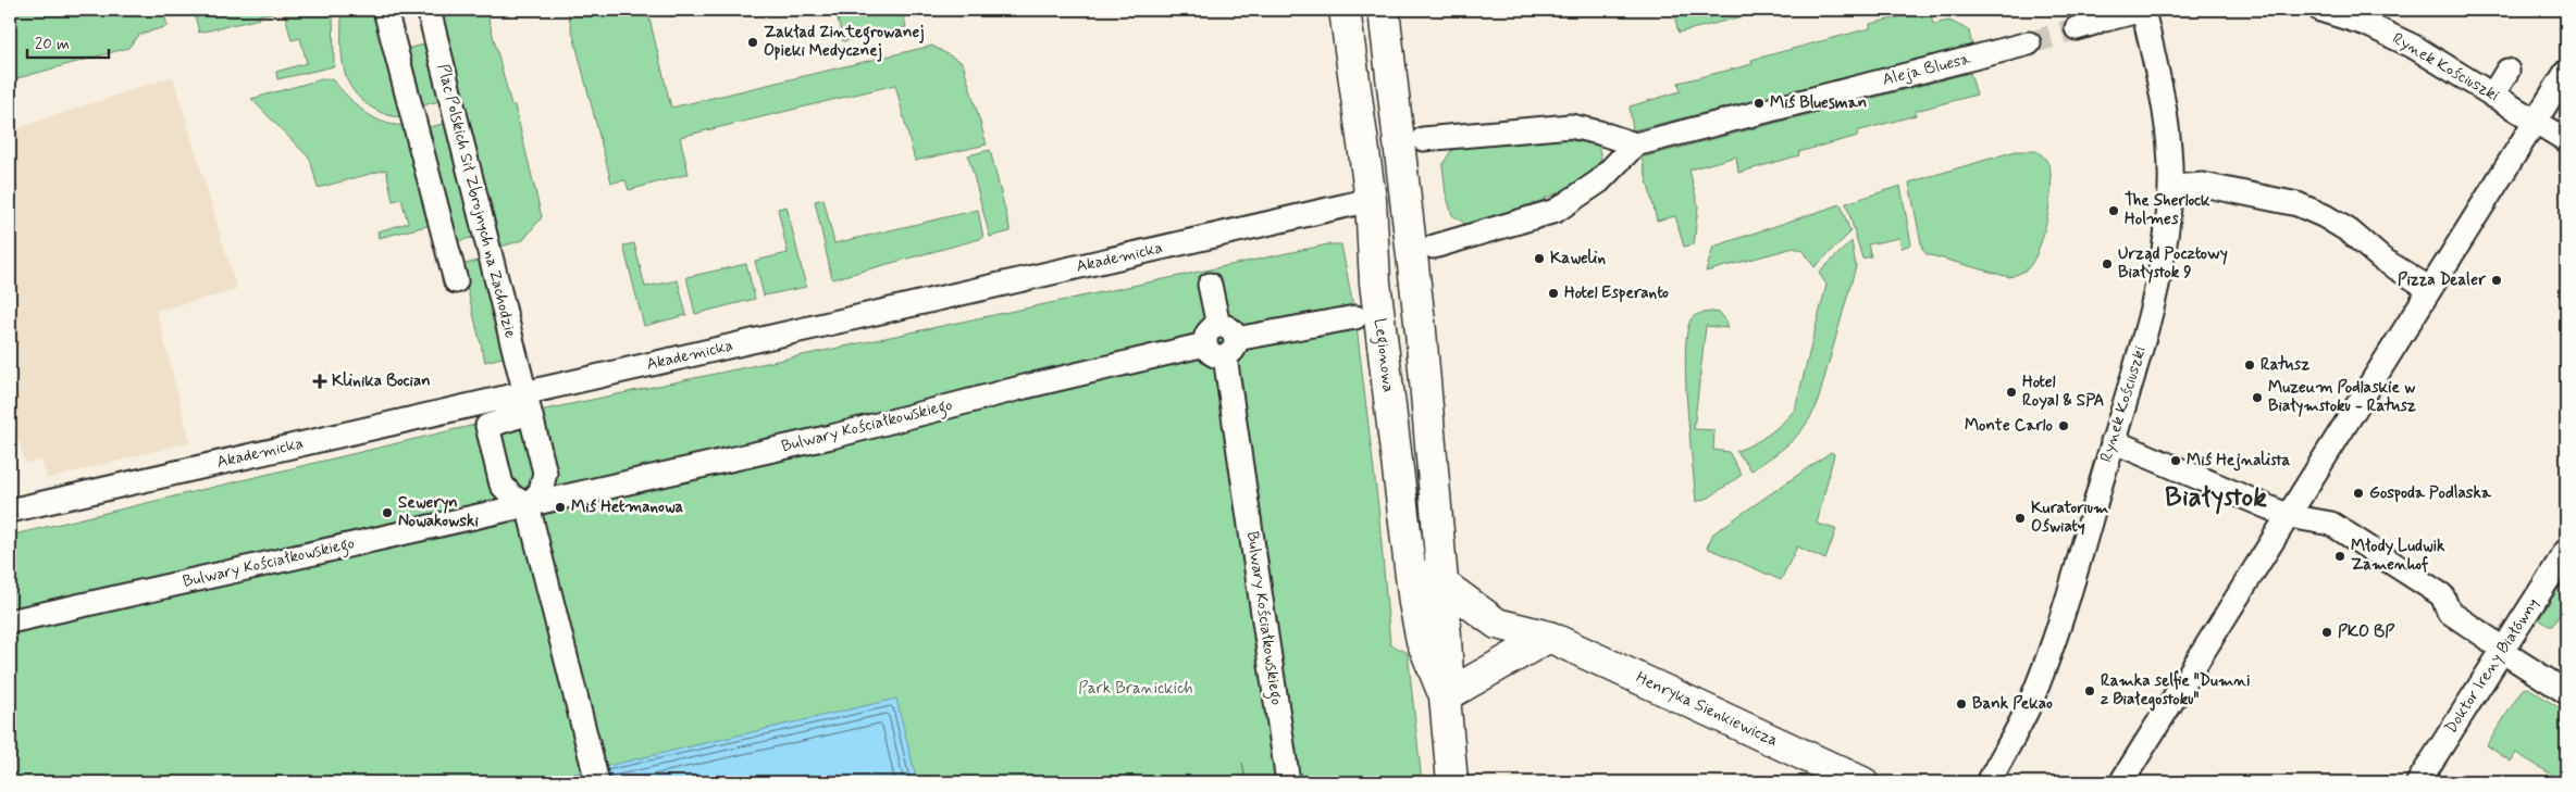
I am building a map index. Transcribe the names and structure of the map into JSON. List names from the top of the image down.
{
  "streets": {
    "main road": ["Legionowa", "Henryka Sienkiewicza"],
    "street": [
      "Rynek Kościuszki",
      "Aleja Bluesa",
      "Plac Polskich Sił Zbrojnych na Zachodzie",
      "Akademicka",
      "Bulwary Kościałkowskiego",
      "Doktor Ireny Białówny"
    ]
  },
  "crossings": [
    ["Plac Polskich Sił Zbrojnych na Zachodzie", "Akademicka"],
    ["Akademicka", "Legionowa"],
    ["Legionowa", "Henryka Sienkiewicza"]
  ],
  "districts": ["Białystok"],
  "parks": ["Park Branickich"],
  "places": {
    "other": [
      "Zakład Zintegrowanej Opieki Medycznej",
      "Miś Bluesman",
      "The Sherlock Holmes",
      "Kawelin",
      "Urząd Pocztowy Białystok 9",
      "Pizza Dealer",
      "Hotel Esperanto",
      "Ratusz",
      "Hotel Royal & SPA",
      "Muzeum Podlaskie w Białymstoku - Ratusz",
      "Monte Carlo",
      "Miś Hejnalista",
      "Gospoda Podlaska",
      "Miś Hetmanowa",
      "Seweryn Nowakowski",
      "Kuratorium Oświaty",
      "Młody Ludwik Zamenhof",
      "PKO BP",
      "Ramka selfie \"Dumni z Białegostoku\"",
      "Bank Pekao"
    ],
    "health": ["Klinika Bocian"]
  },
  "scale_bar": "20 m"
}
